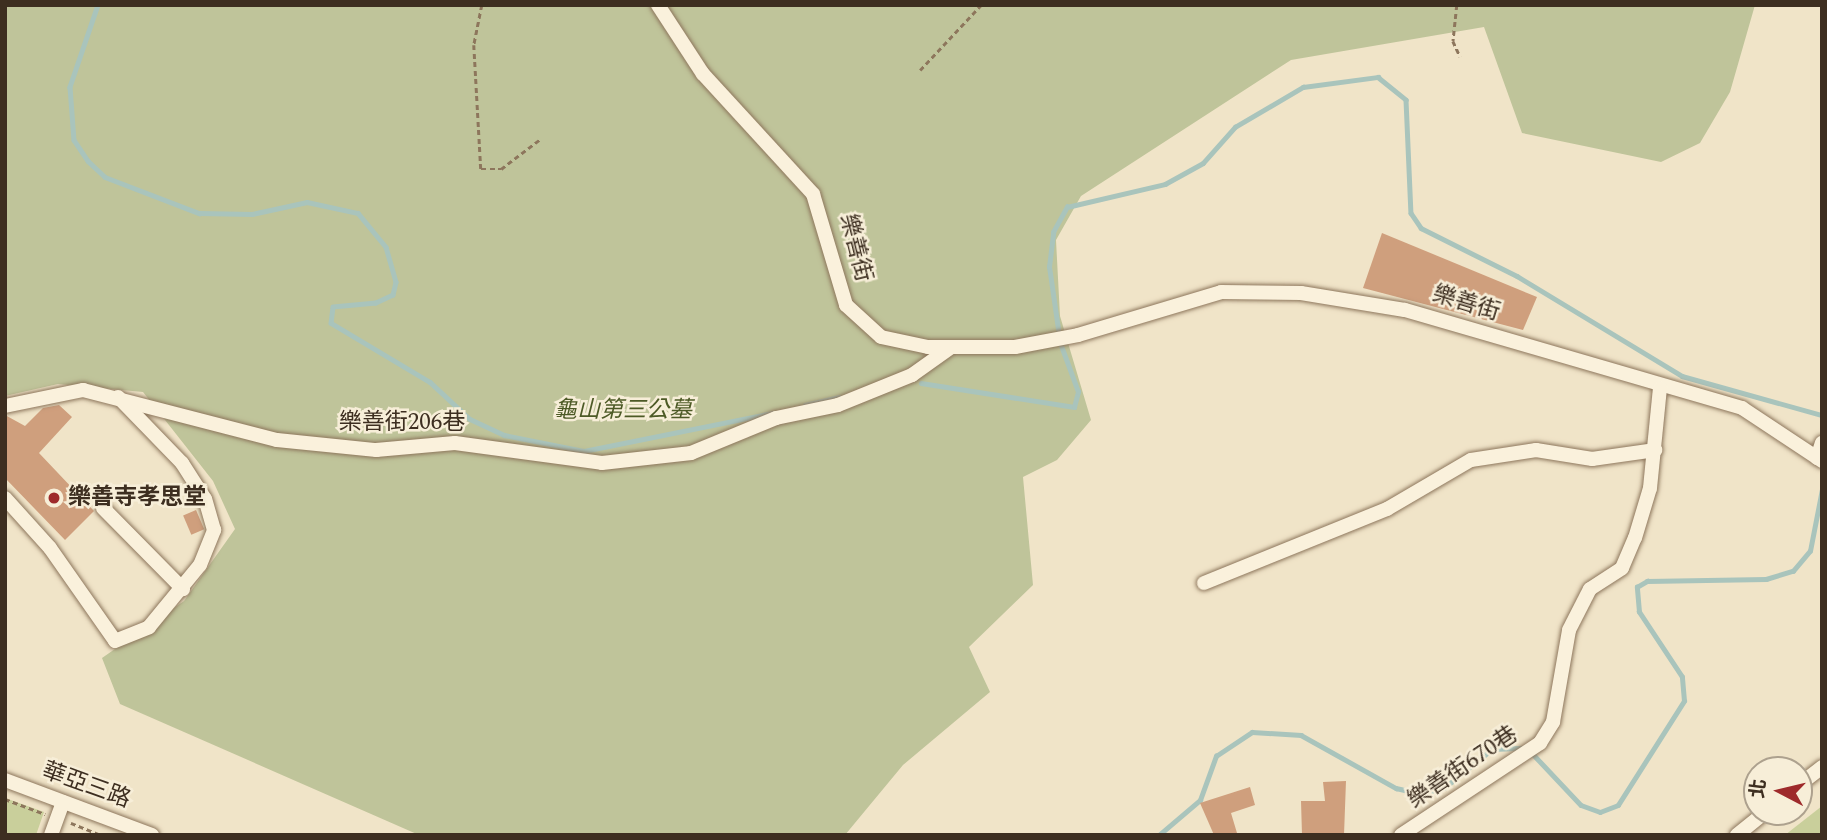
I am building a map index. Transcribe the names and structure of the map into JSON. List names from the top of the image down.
{
  "streets": {
    "street": [
      "樂善街",
      "樂善街206巷",
      "樂善街670巷",
      "華亞三路"
    ]
  },
  "crossings": [
    ["樂善街", "樂善街206巷"],
    ["樂善街", "樂善街670巷"]
  ],
  "parks": ["龜山第三公墓"],
  "places": ["樂善寺孝思堂"],
  "north": "left"
}
